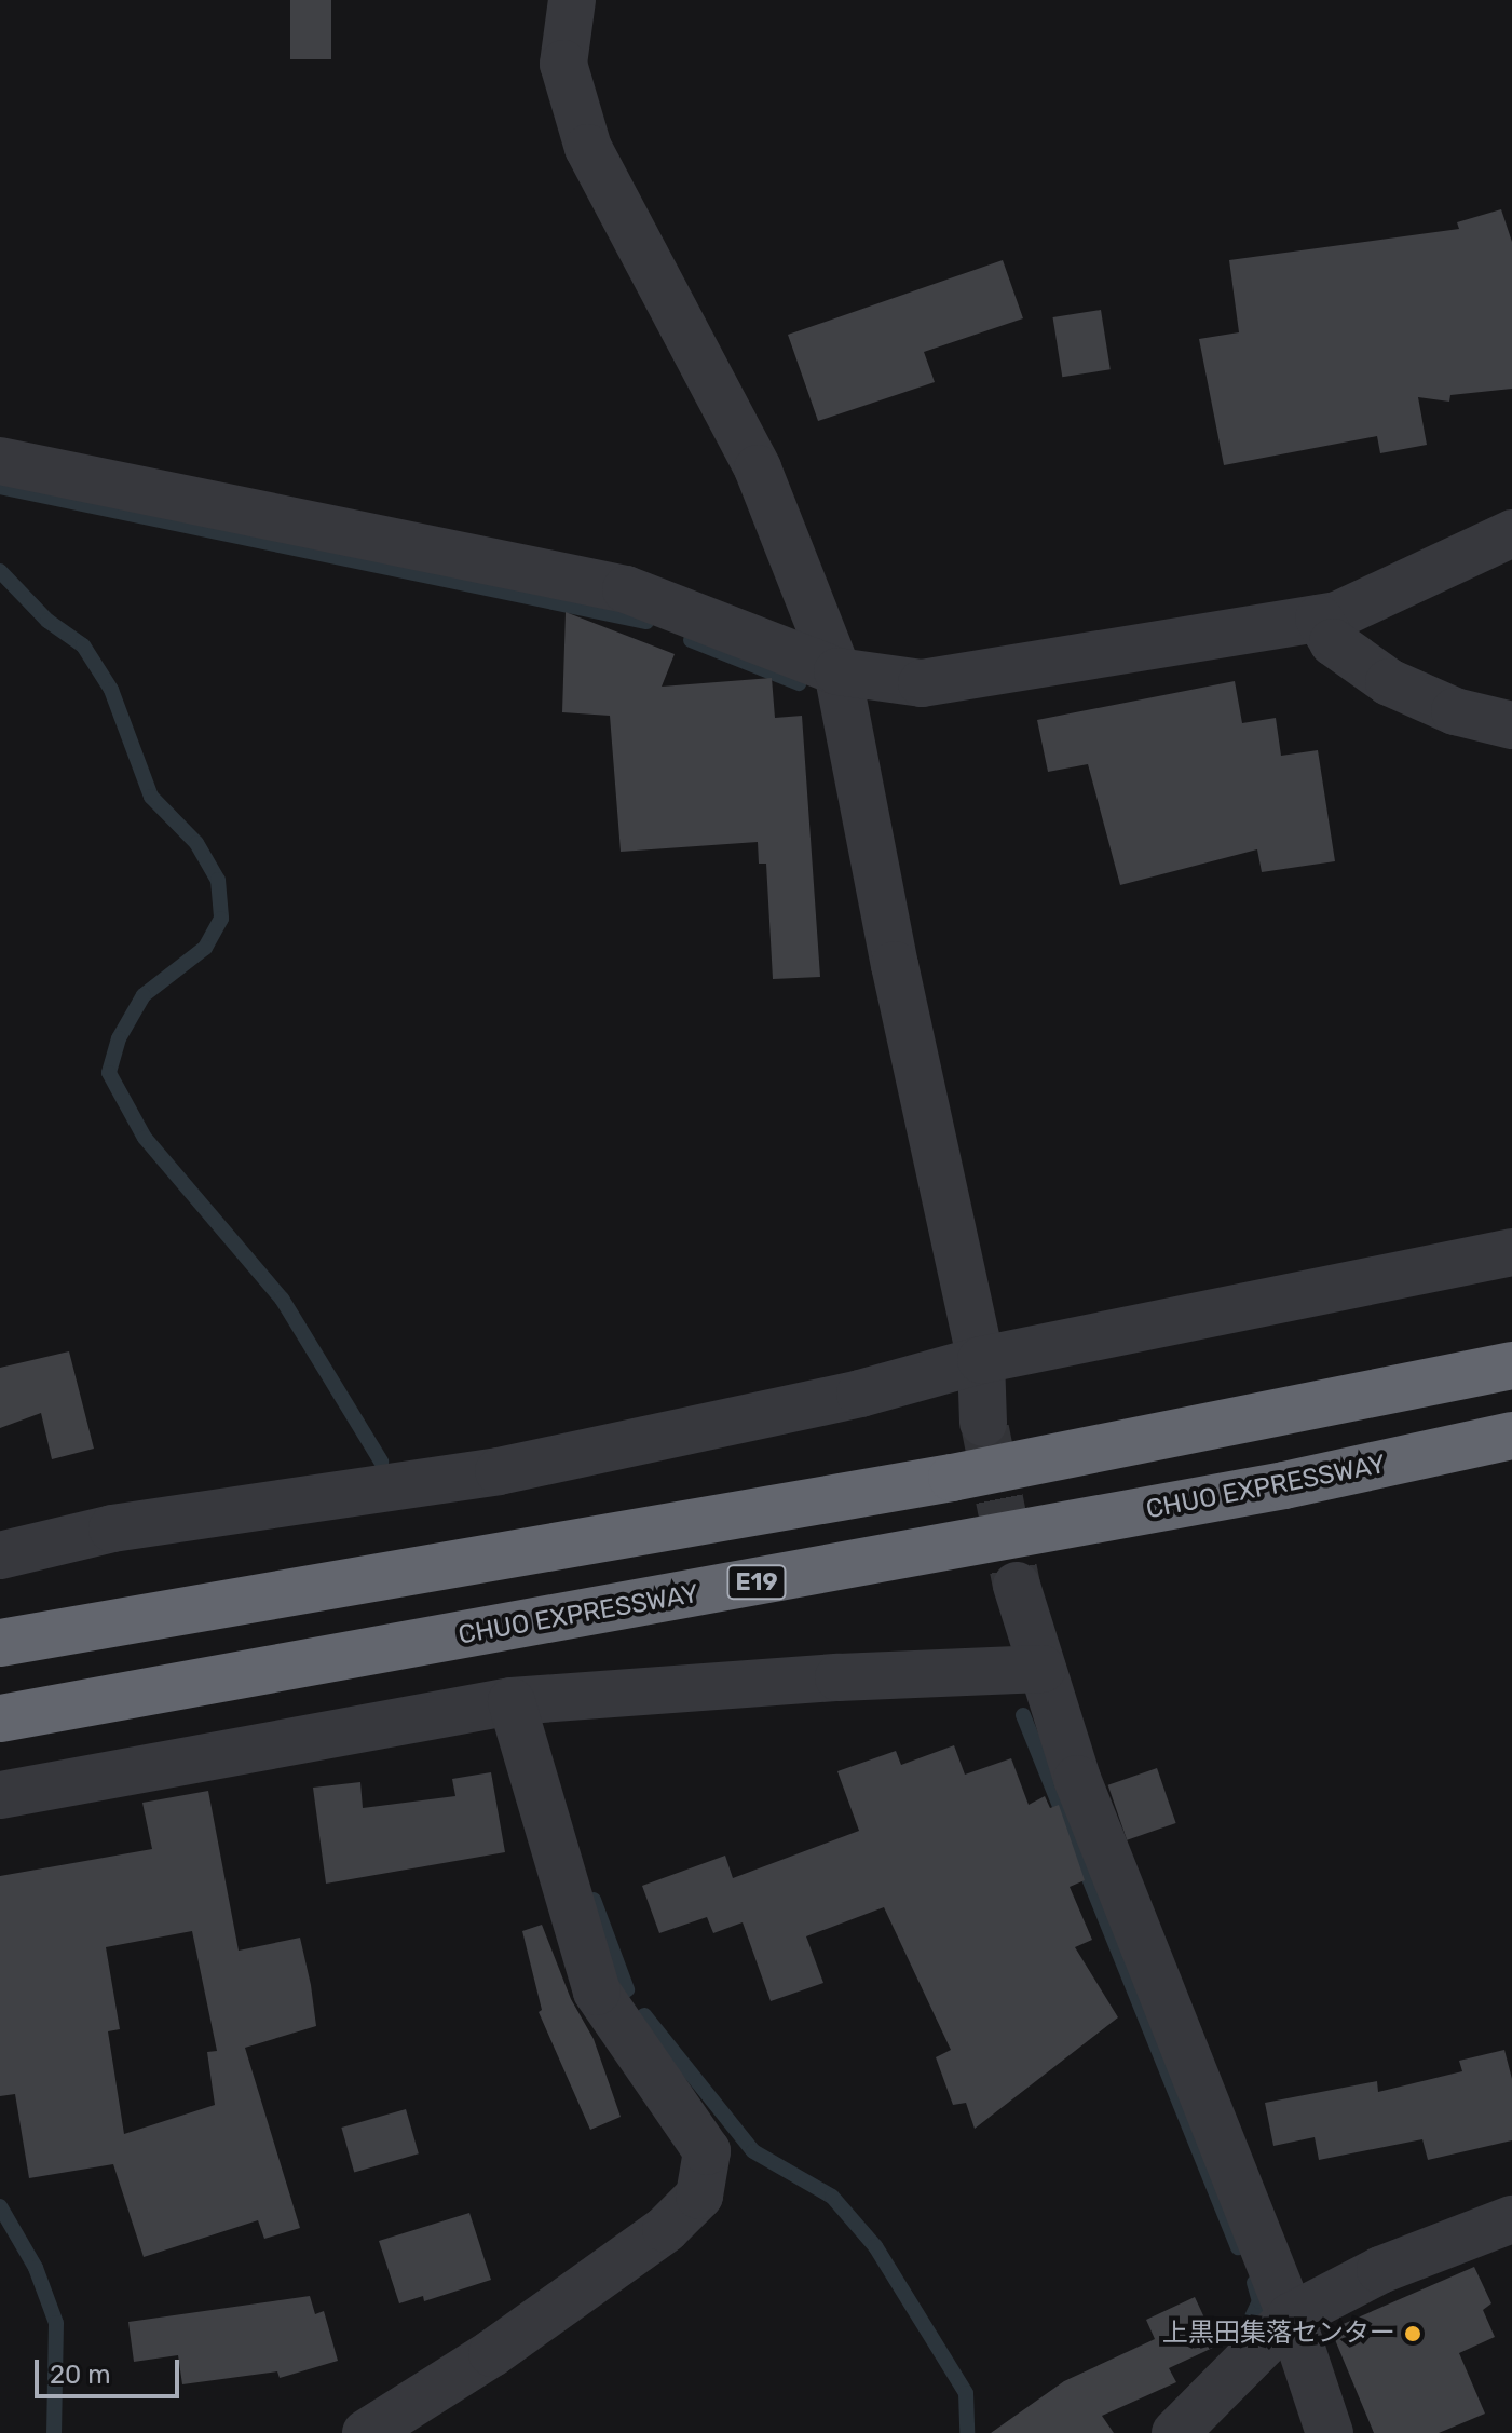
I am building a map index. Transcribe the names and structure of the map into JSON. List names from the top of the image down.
{
  "streets": {
    "highway": ["CHUO EXPRESSWAY", "E19"]
  },
  "places": ["上黒田集落センター"],
  "scale_bar": "20 m"
}
